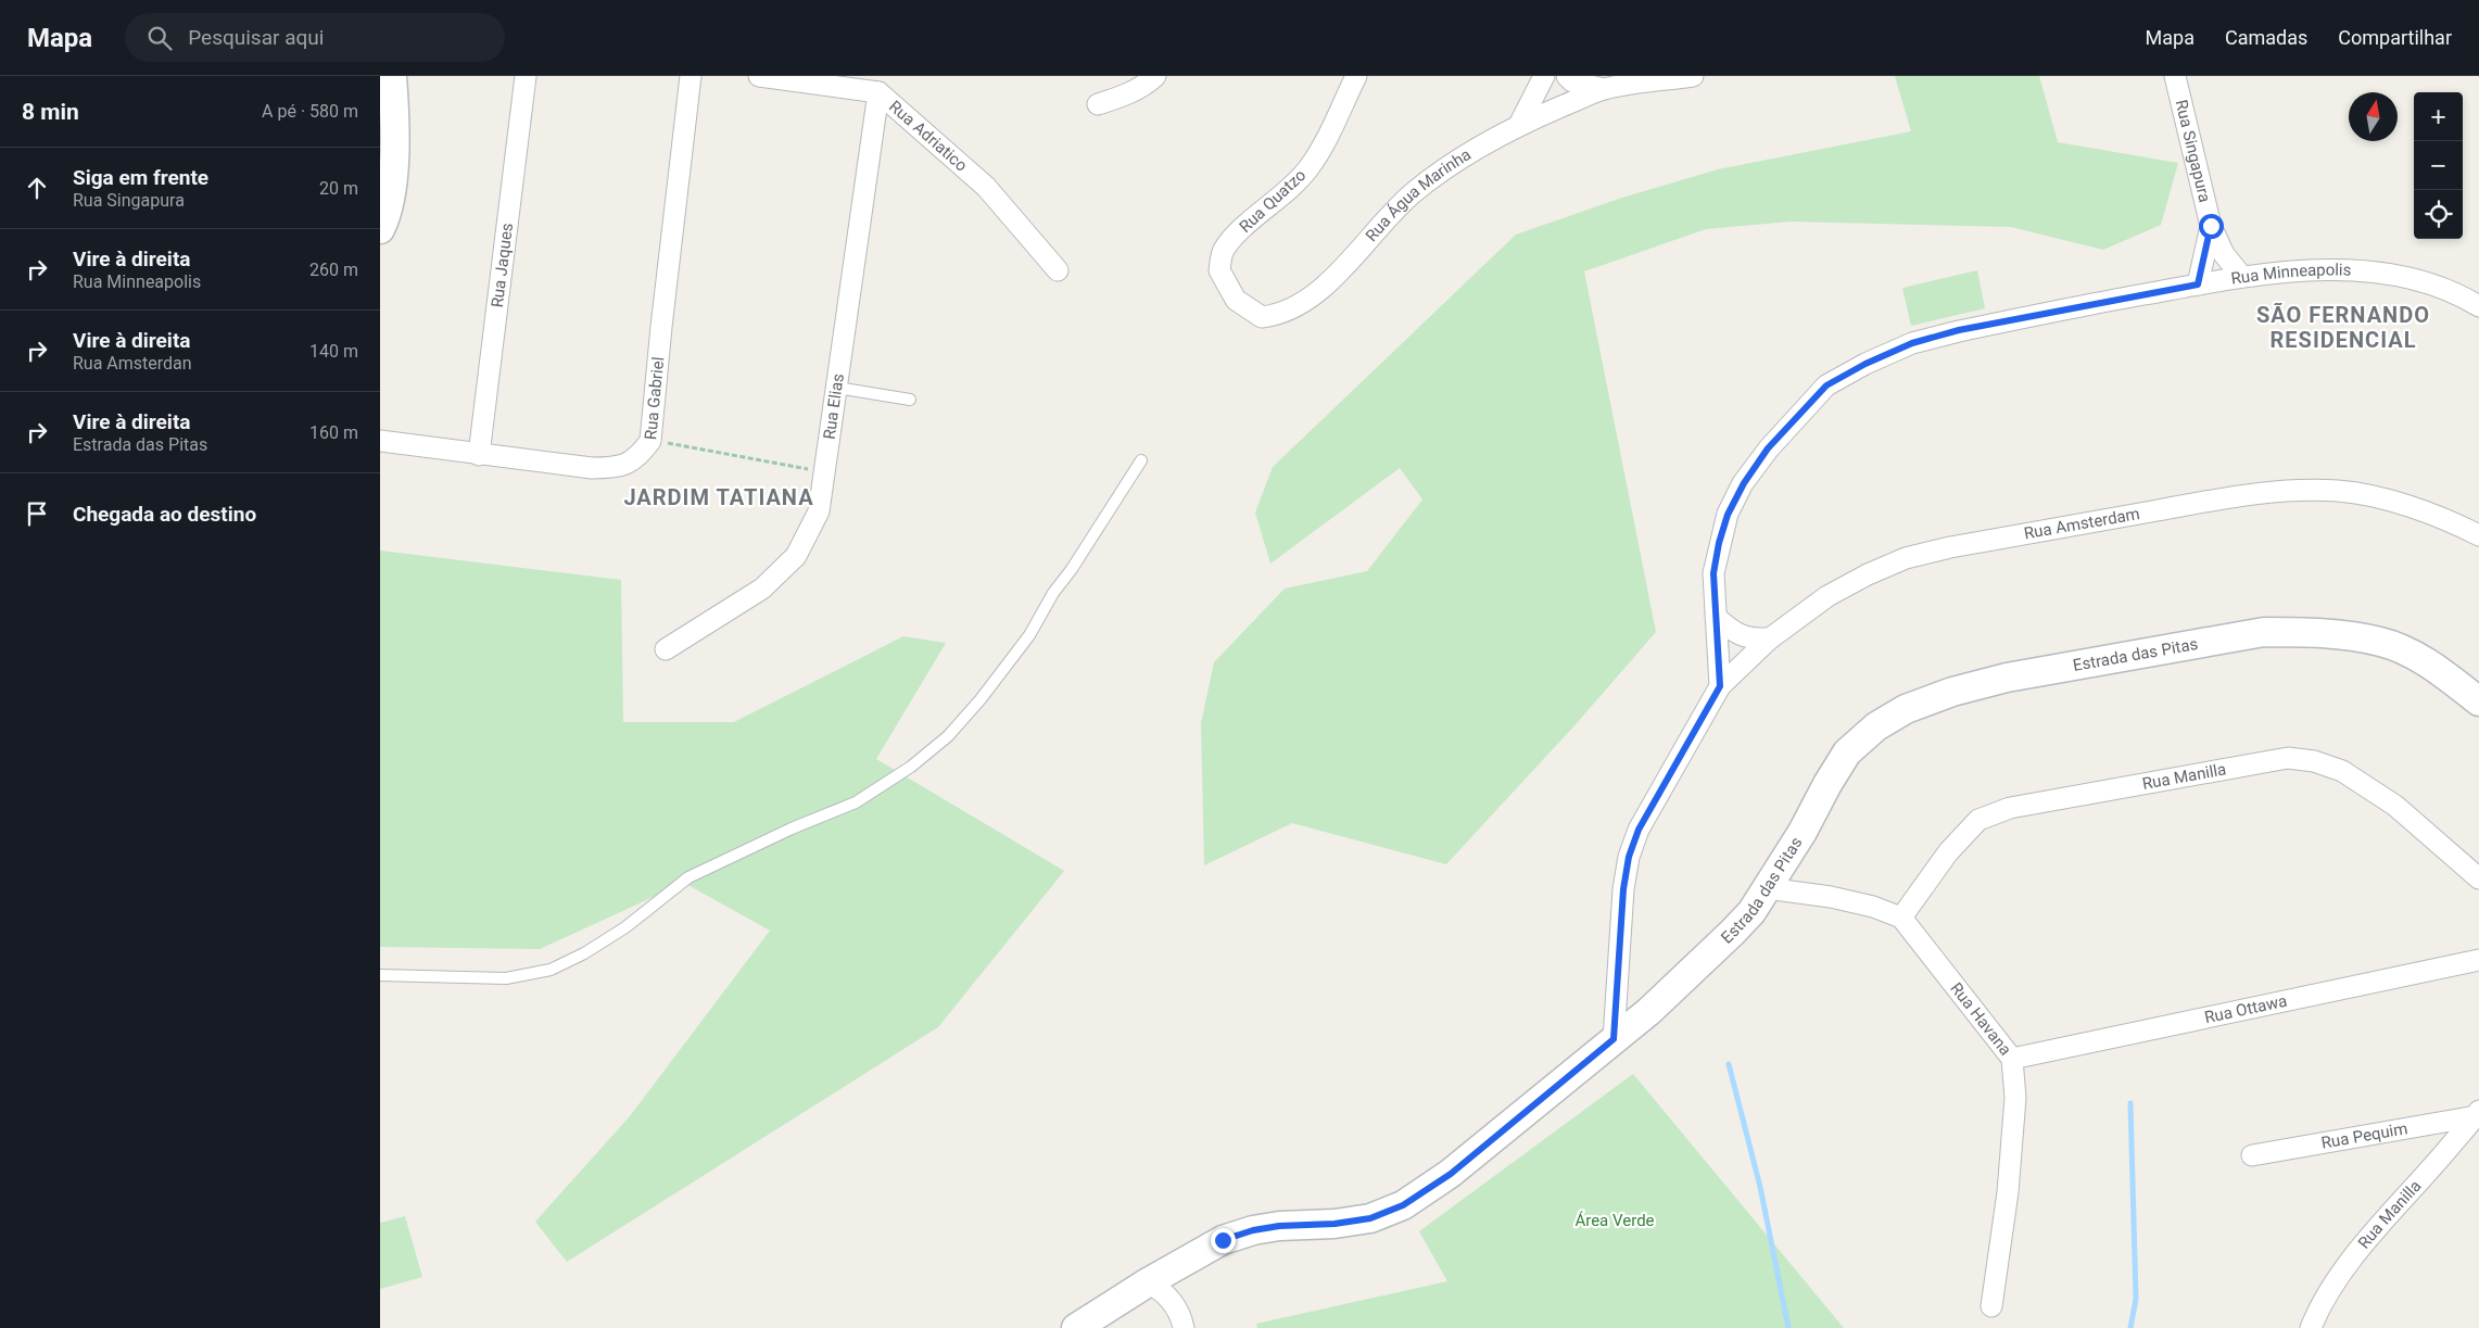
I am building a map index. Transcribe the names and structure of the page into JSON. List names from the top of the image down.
{
  "streets": {
    "main road": ["Estrada das Pitas"],
    "street": [
      "Rua Adriatico",
      "Rua Singapura",
      "Rua Água Marinha",
      "Rua Quatzo",
      "Rua Jaques",
      "Rua Minneapolis",
      "Rua Gabriel",
      "Rua Elias",
      "Rua Amsterdam",
      "Rua Manilla",
      "Rua Ottawa",
      "Rua Havana",
      "Rua Pequim"
    ]
  },
  "crossings": [
    ["Rua Adriatico", "Rua Elias"],
    ["Rua Singapura", "Rua Minneapolis"],
    ["Rua Água Marinha", "Rua Quatzo"],
    ["Rua Jaques", "Rua Gabriel"],
    ["Rua Minneapolis", "Rua Amsterdam"],
    ["Rua Amsterdam", "Estrada das Pitas"],
    ["Estrada das Pitas", "Rua Havana"],
    ["Rua Manilla", "Rua Havana"],
    ["Rua Manilla", "Rua Pequim"],
    ["Rua Ottawa", "Rua Havana"]
  ],
  "districts": ["SÃO FERNANDO RESIDENCIAL", "JARDIM TATIANA"],
  "parks": ["Área Verde"],
  "north": "top",
  "page": {
    "header": "Mapa",
    "search": "Pesquisar aqui",
    "nav": ["Mapa", "Camadas", "Compartilhar"],
    "heading": ["8 min", "A pé · 580 m"],
    "map_buttons": ["+", "−"],
    "list": [
      ["Siga em frente", "Rua Singapura", "20 m"],
      ["Vire à direita", "Rua Minneapolis", "260 m"],
      ["Vire à direita", "Rua Amsterdan", "140 m"],
      ["Vire à direita", "Estrada das Pitas", "160 m"],
      "Chegada ao destino"
    ]
  }
}
